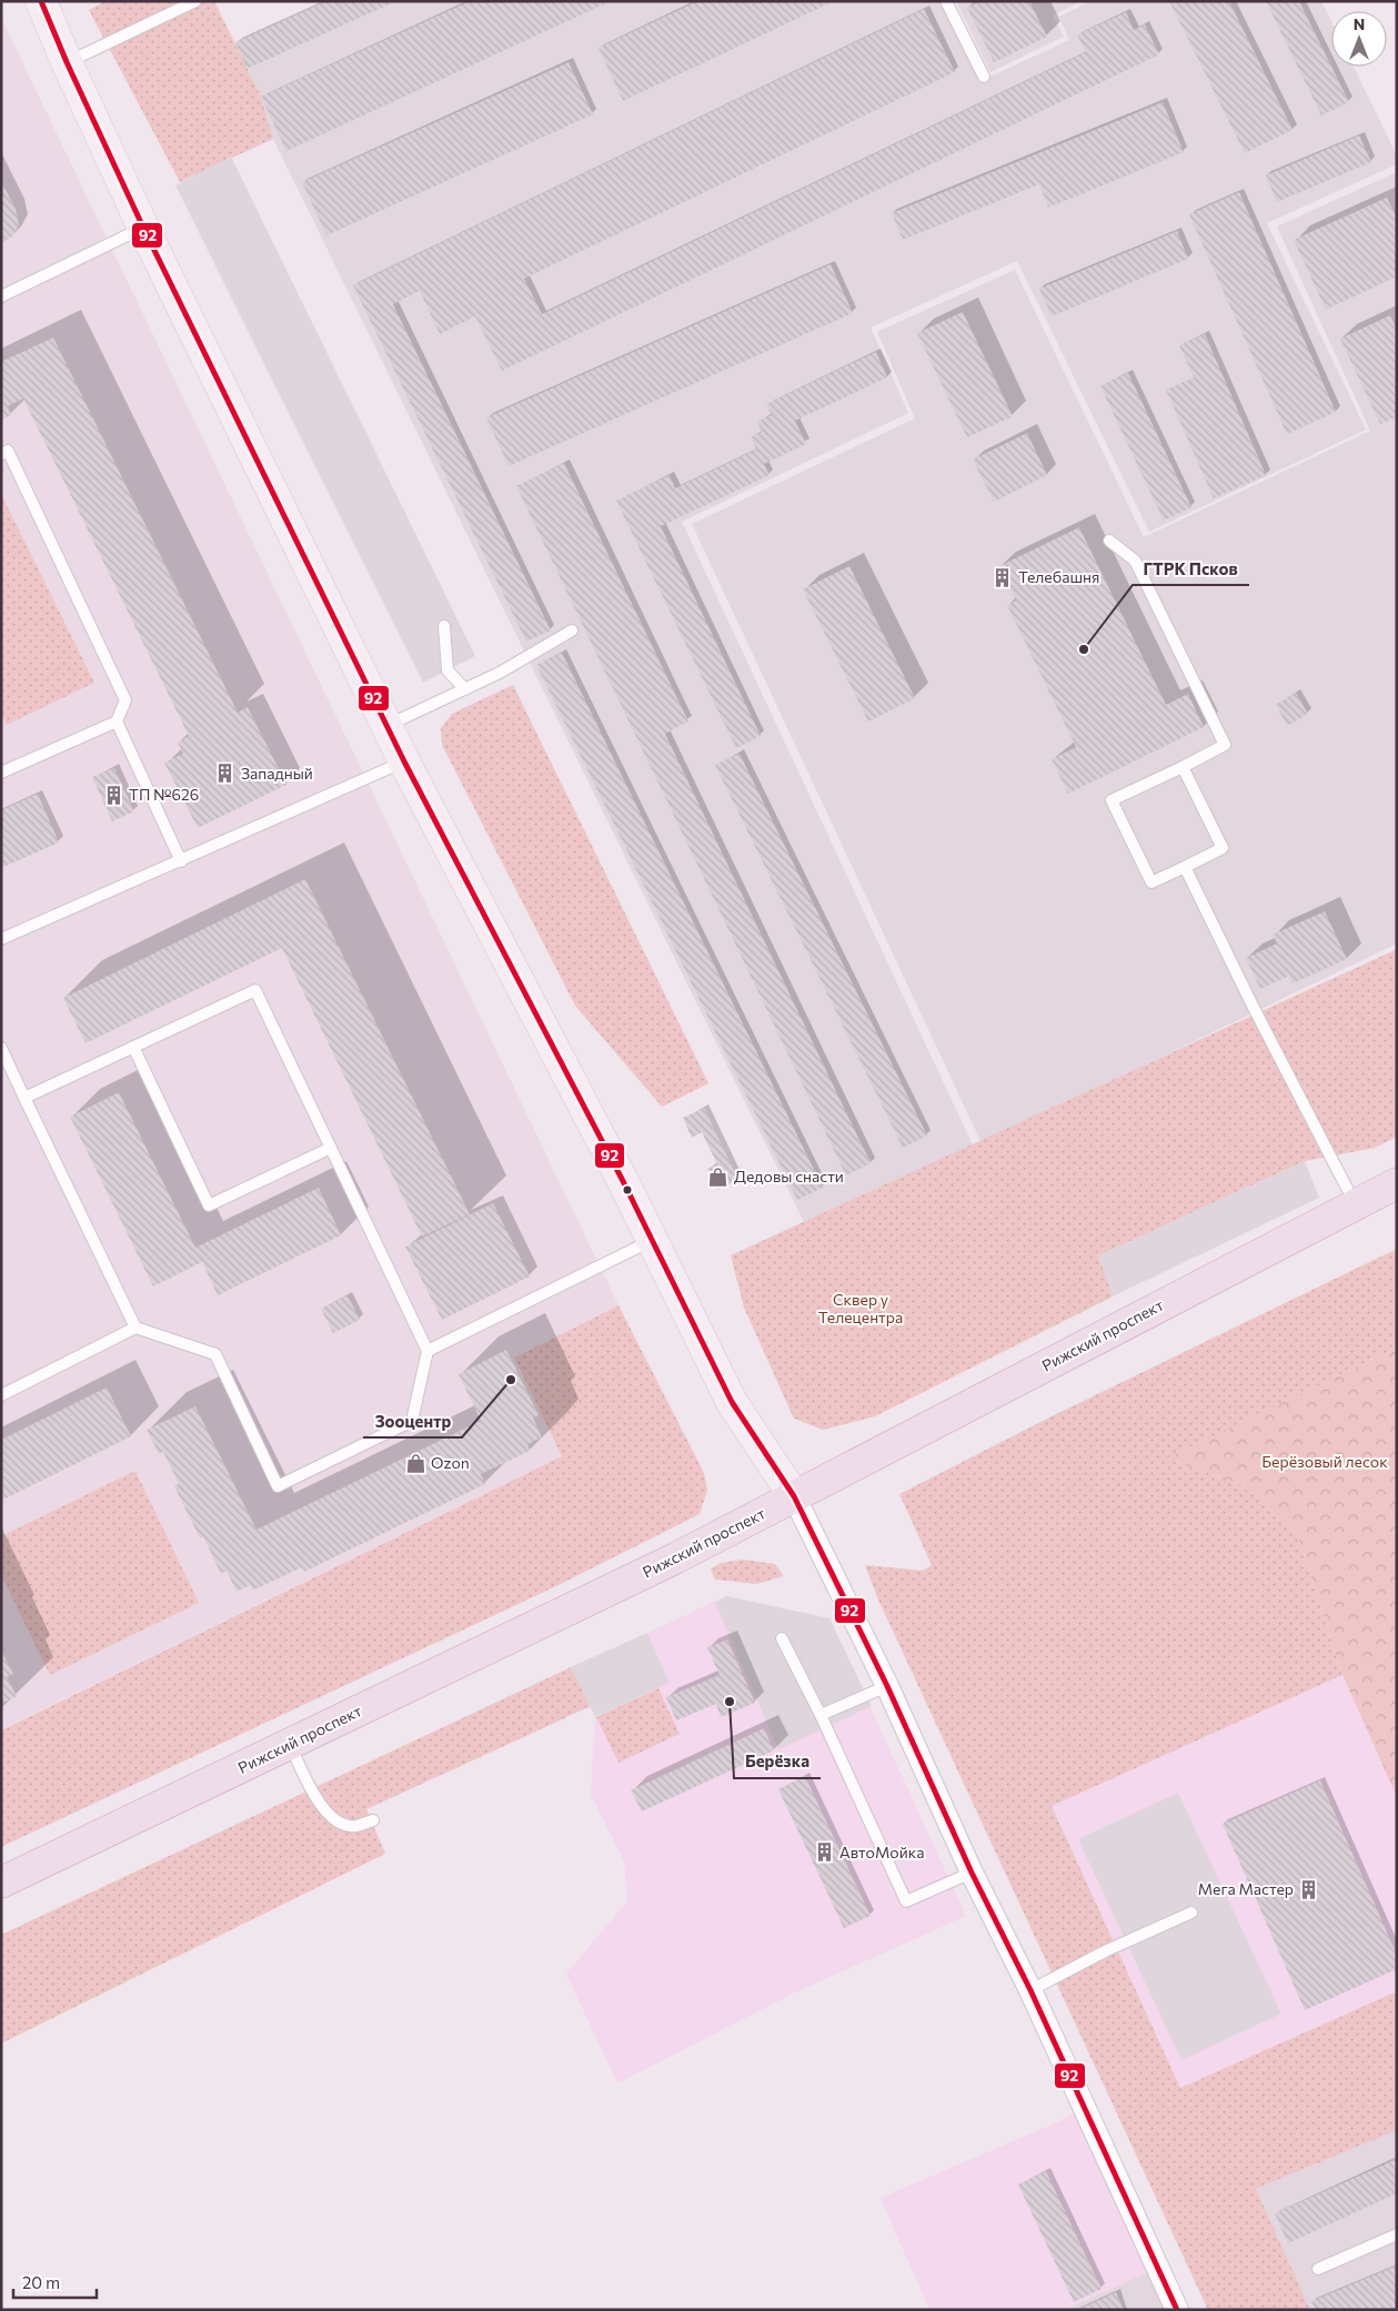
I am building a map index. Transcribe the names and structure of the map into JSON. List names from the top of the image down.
{
  "streets": {
    "highway": ["Рижский проспект"]
  },
  "parks": ["Сквер у Телецентра", "Берёзовый лесок"],
  "places": {
    "building": [
      "Телебашня",
      "Западный",
      "ТП №626",
      "АвтоМойка",
      "Мега Мастер"
    ],
    "other": ["ГТРК Псков", "Зооцентр", "Берёзка"],
    "shop": ["Дедовы снасти", "Ozon"]
  },
  "lines": ["transit line 92"],
  "scale_bar": "20 m",
  "north": "top"
}
